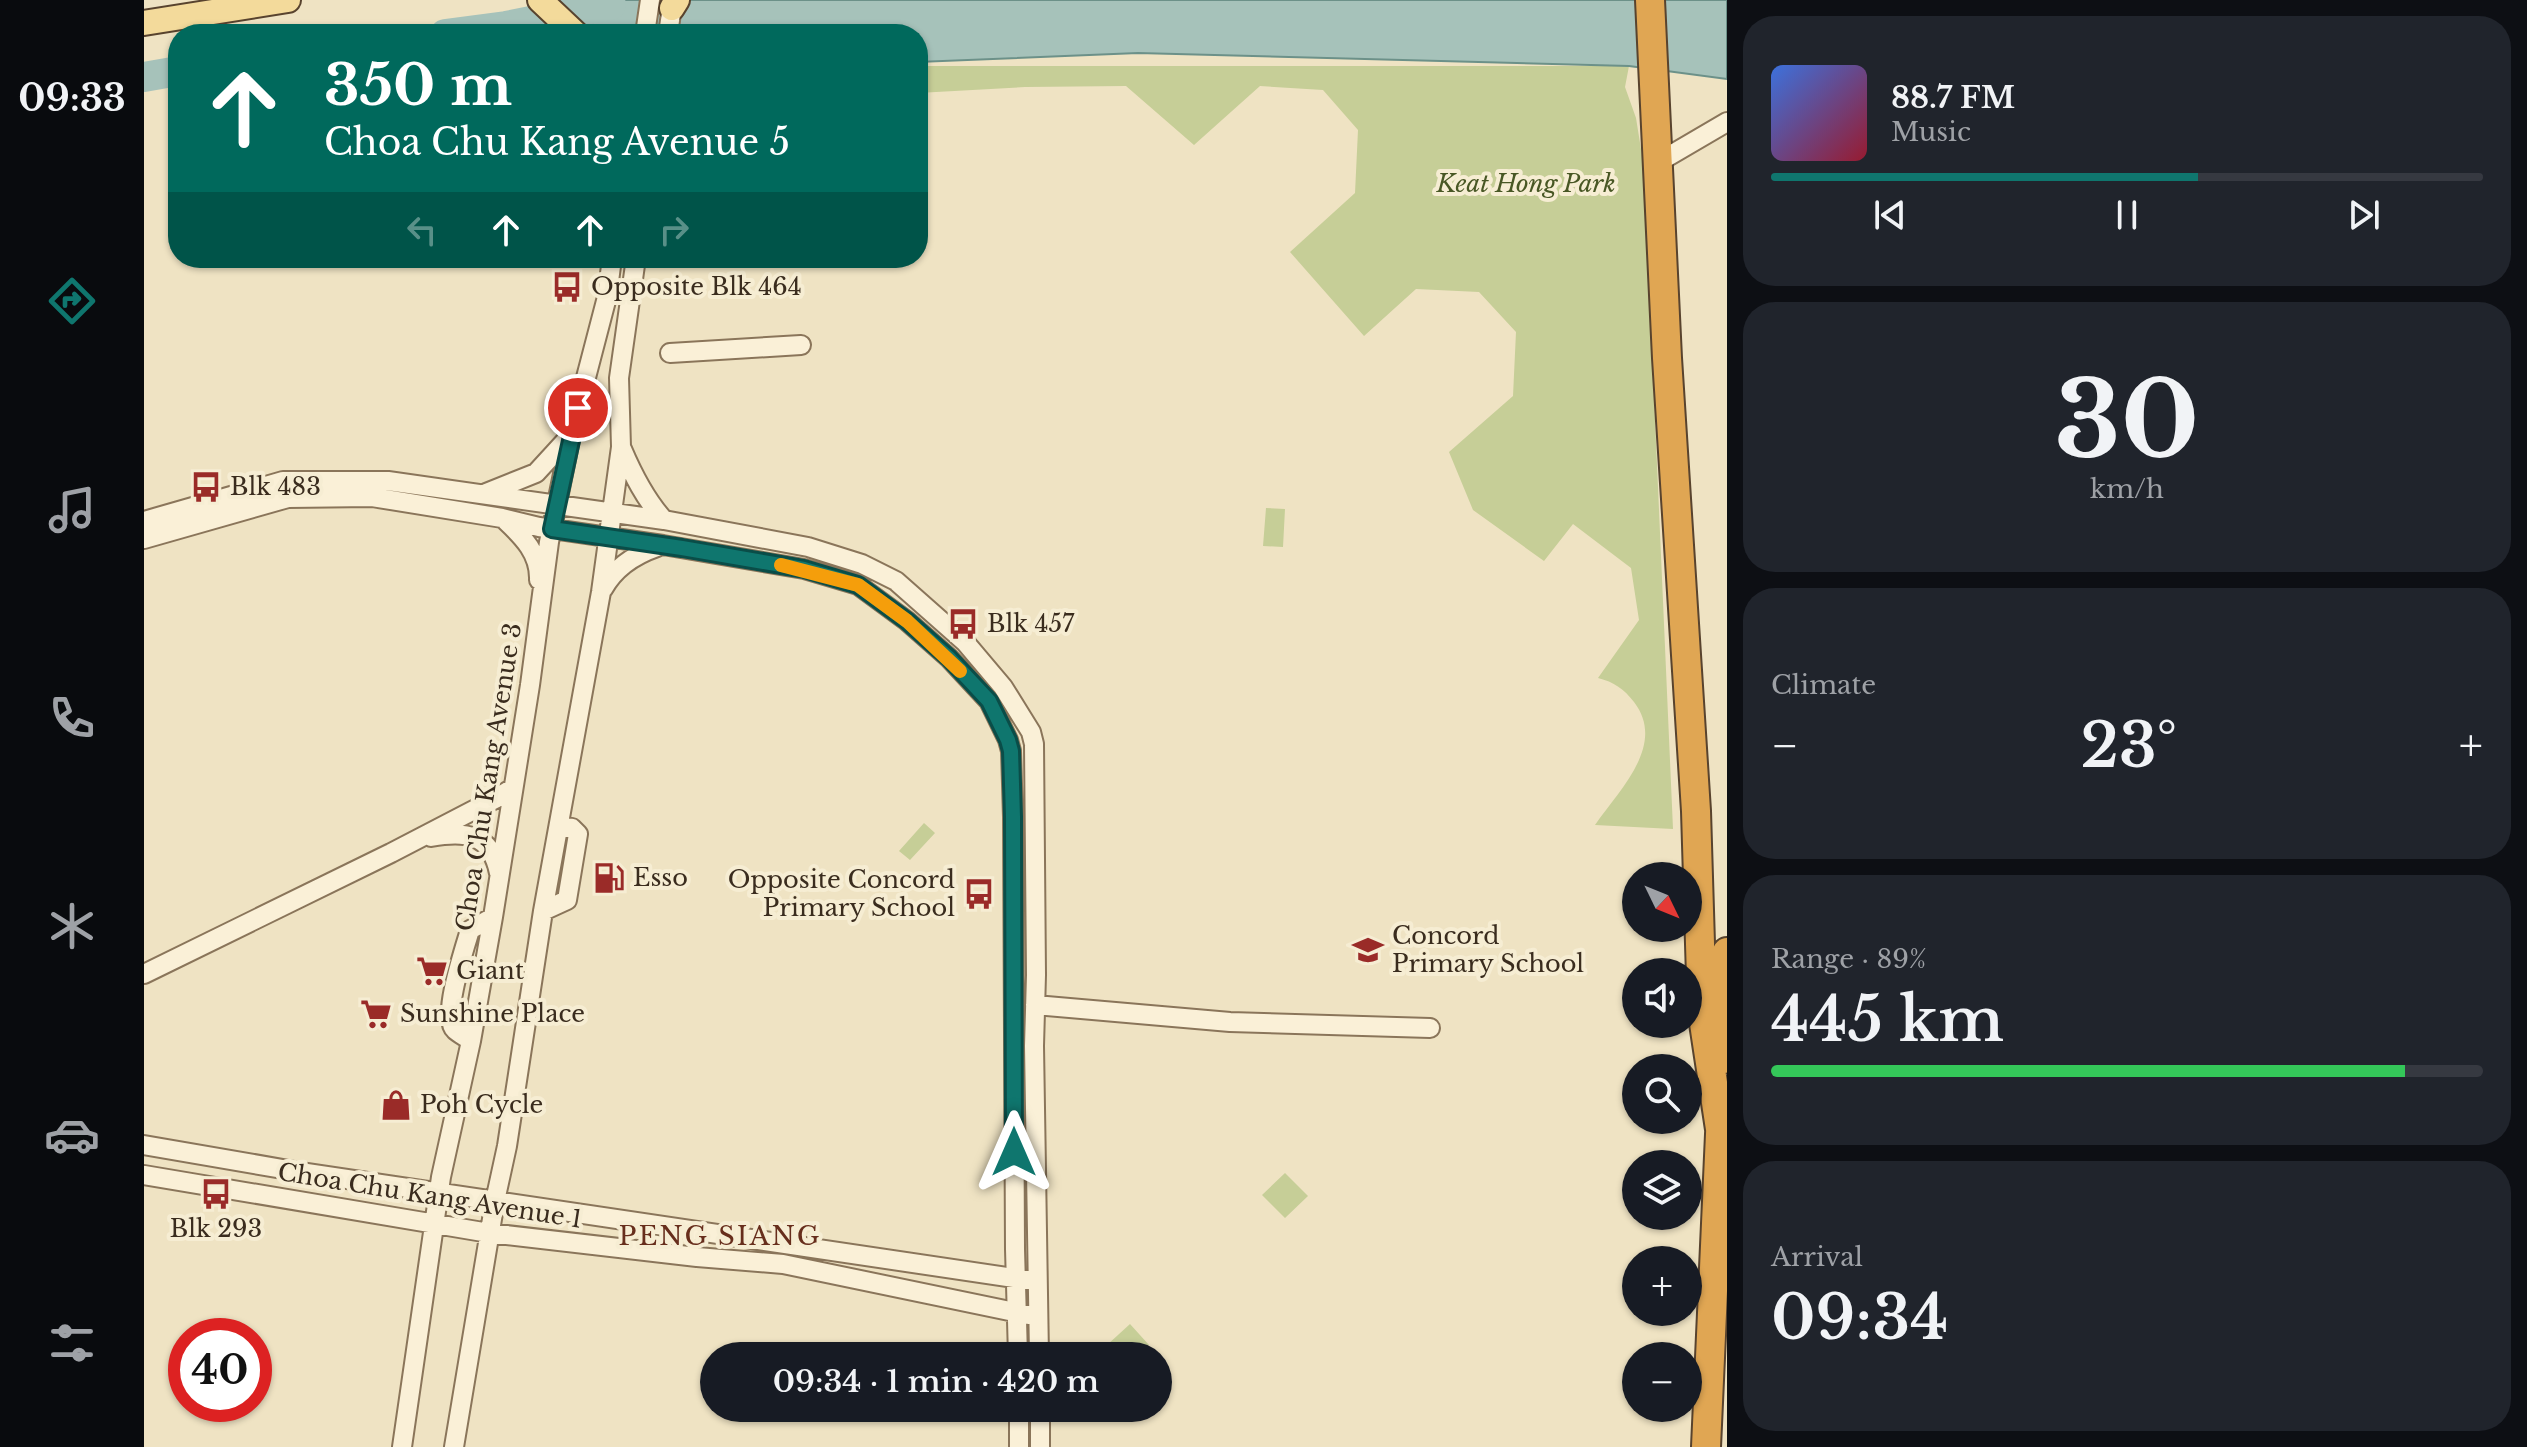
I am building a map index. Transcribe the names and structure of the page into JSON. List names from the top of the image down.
{
  "streets": {
    "street": ["Choa Chu Kang Avenue 3", "Choa Chu Kang Avenue 1"]
  },
  "crossings": [
    ["Choa Chu Kang Avenue 3", "Choa Chu Kang Avenue 1"]
  ],
  "districts": ["PENG SIANG"],
  "parks": ["Keat Hong Park"],
  "places": {
    "bus stop": [
      "Opposite Blk 464",
      "Blk 483",
      "Blk 457",
      "Opposite Concord Primary School",
      "Blk 293"
    ],
    "fuel station": ["Esso"],
    "school or university": ["Concord Primary School"],
    "supermarket": ["Giant", "Sunshine Place"],
    "shop": ["Poh Cycle"]
  },
  "north": "bottom right",
  "page": {
    "tabs": "09:33",
    "turn": ["350 m", "Choa Chu Kang Avenue 5"],
    "song": ["88.7 FM", "Music"],
    "tile": [
      ["30", "km/h"],
      "Climate",
      ["Range · 89%", "445 km"],
      ["Arrival", "09:34"]
    ],
    "heat": ["−", "23°", "+"],
    "map_buttons": ["+", "−"],
    "limit": "40",
    "trip": "09:34 · 1 min · 420 m"
  }
}
